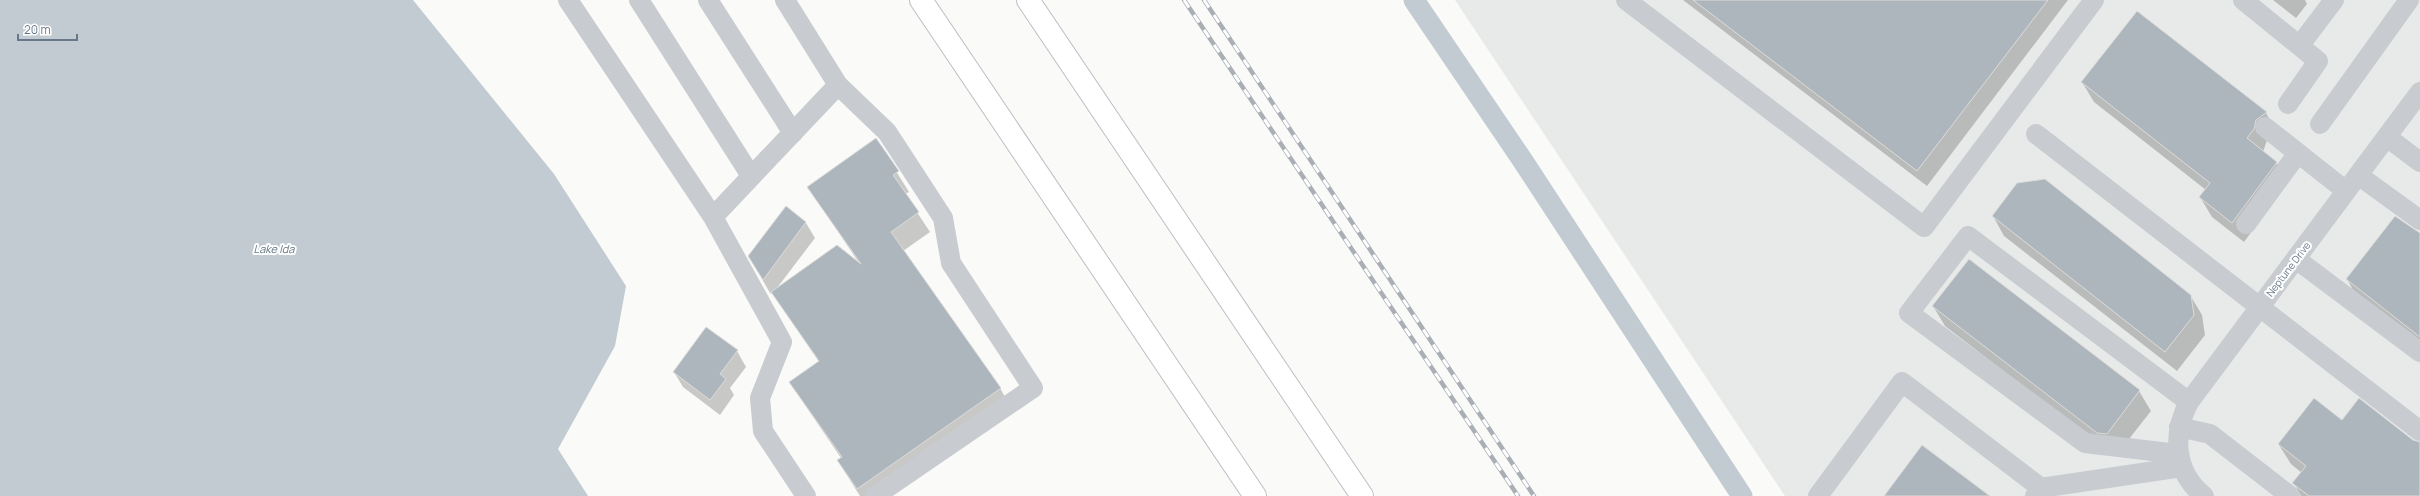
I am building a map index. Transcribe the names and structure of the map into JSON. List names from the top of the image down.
{
  "streets": {
    "street": ["Neptune Drive"]
  },
  "water": ["Lake Ida"],
  "scale_bar": "20 m"
}
